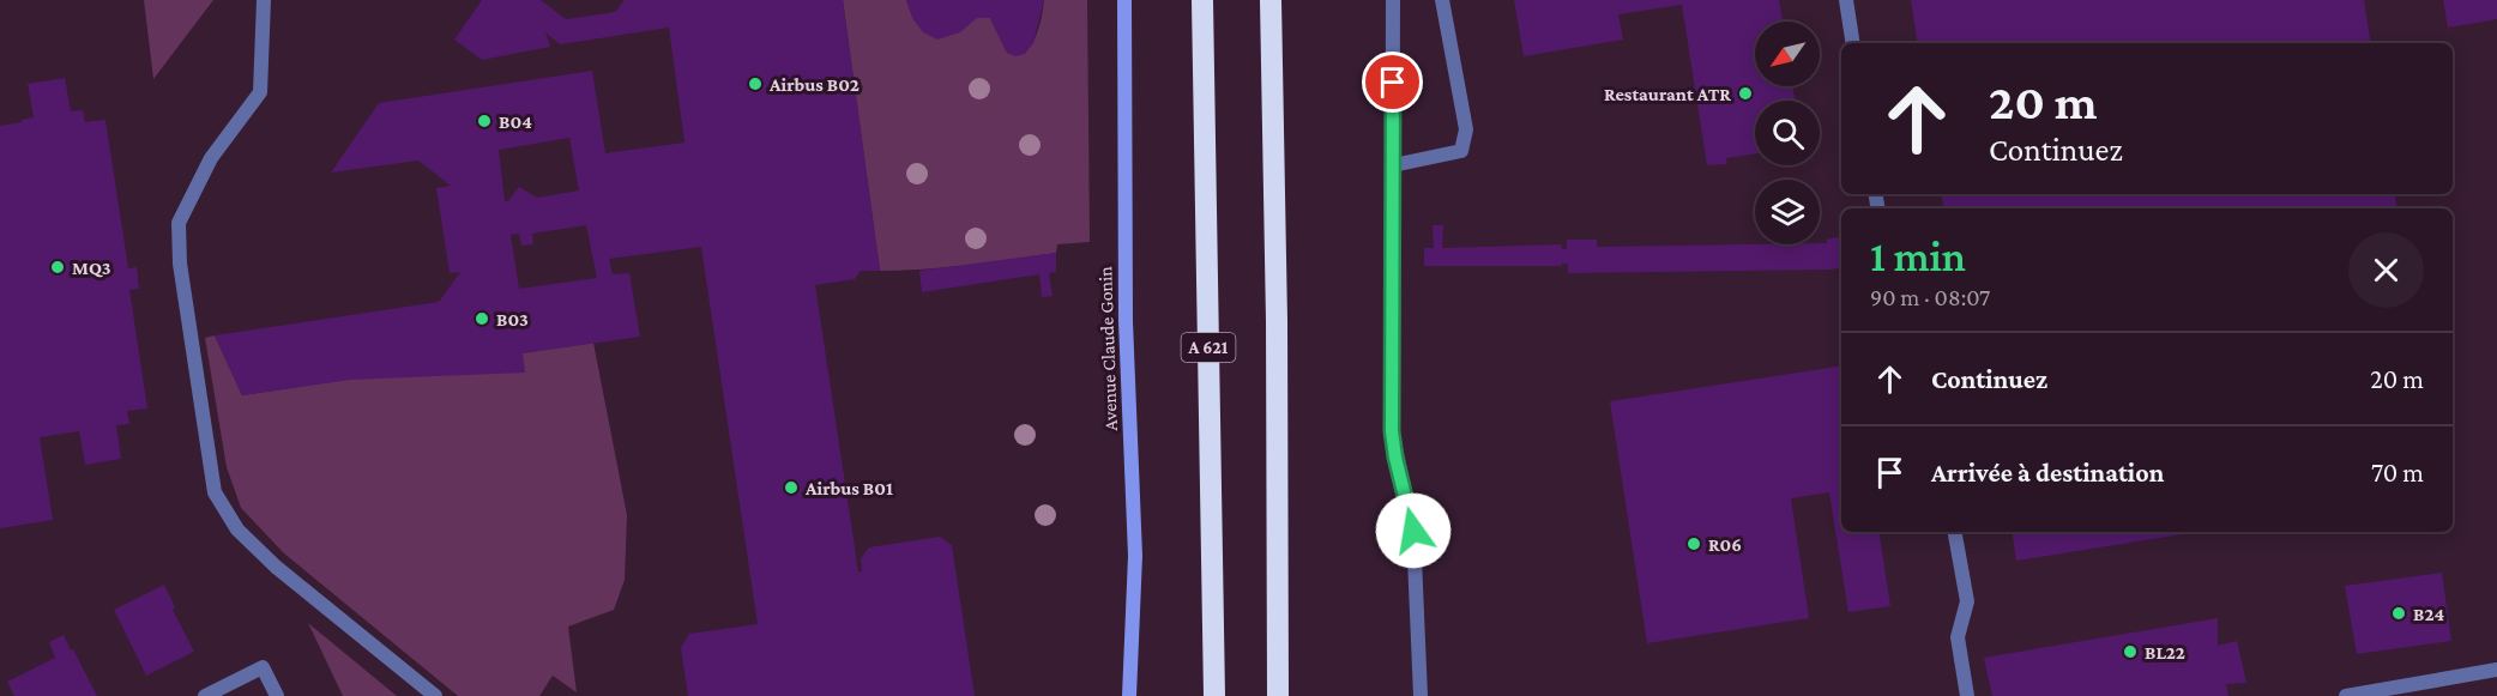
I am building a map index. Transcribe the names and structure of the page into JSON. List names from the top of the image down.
{
  "streets": {
    "highway": ["A 621"],
    "main road": ["Avenue Claude Gonin"]
  },
  "places": [
    "Airbus B02",
    "Restaurant ATR",
    "B04",
    "MQ3",
    "B03",
    "Airbus B01",
    "R06",
    "B24",
    "BL22"
  ],
  "north": "bottom left",
  "page": {
    "turn": ["20 m", "Continuez"],
    "heading": ["1 min", "90 m · 08:07"],
    "list": [
      {
        "name": "Continuez",
        "value": "20 m"
      },
      {
        "name": "Arrivée à destination",
        "value": "70 m"
      }
    ]
  }
}
